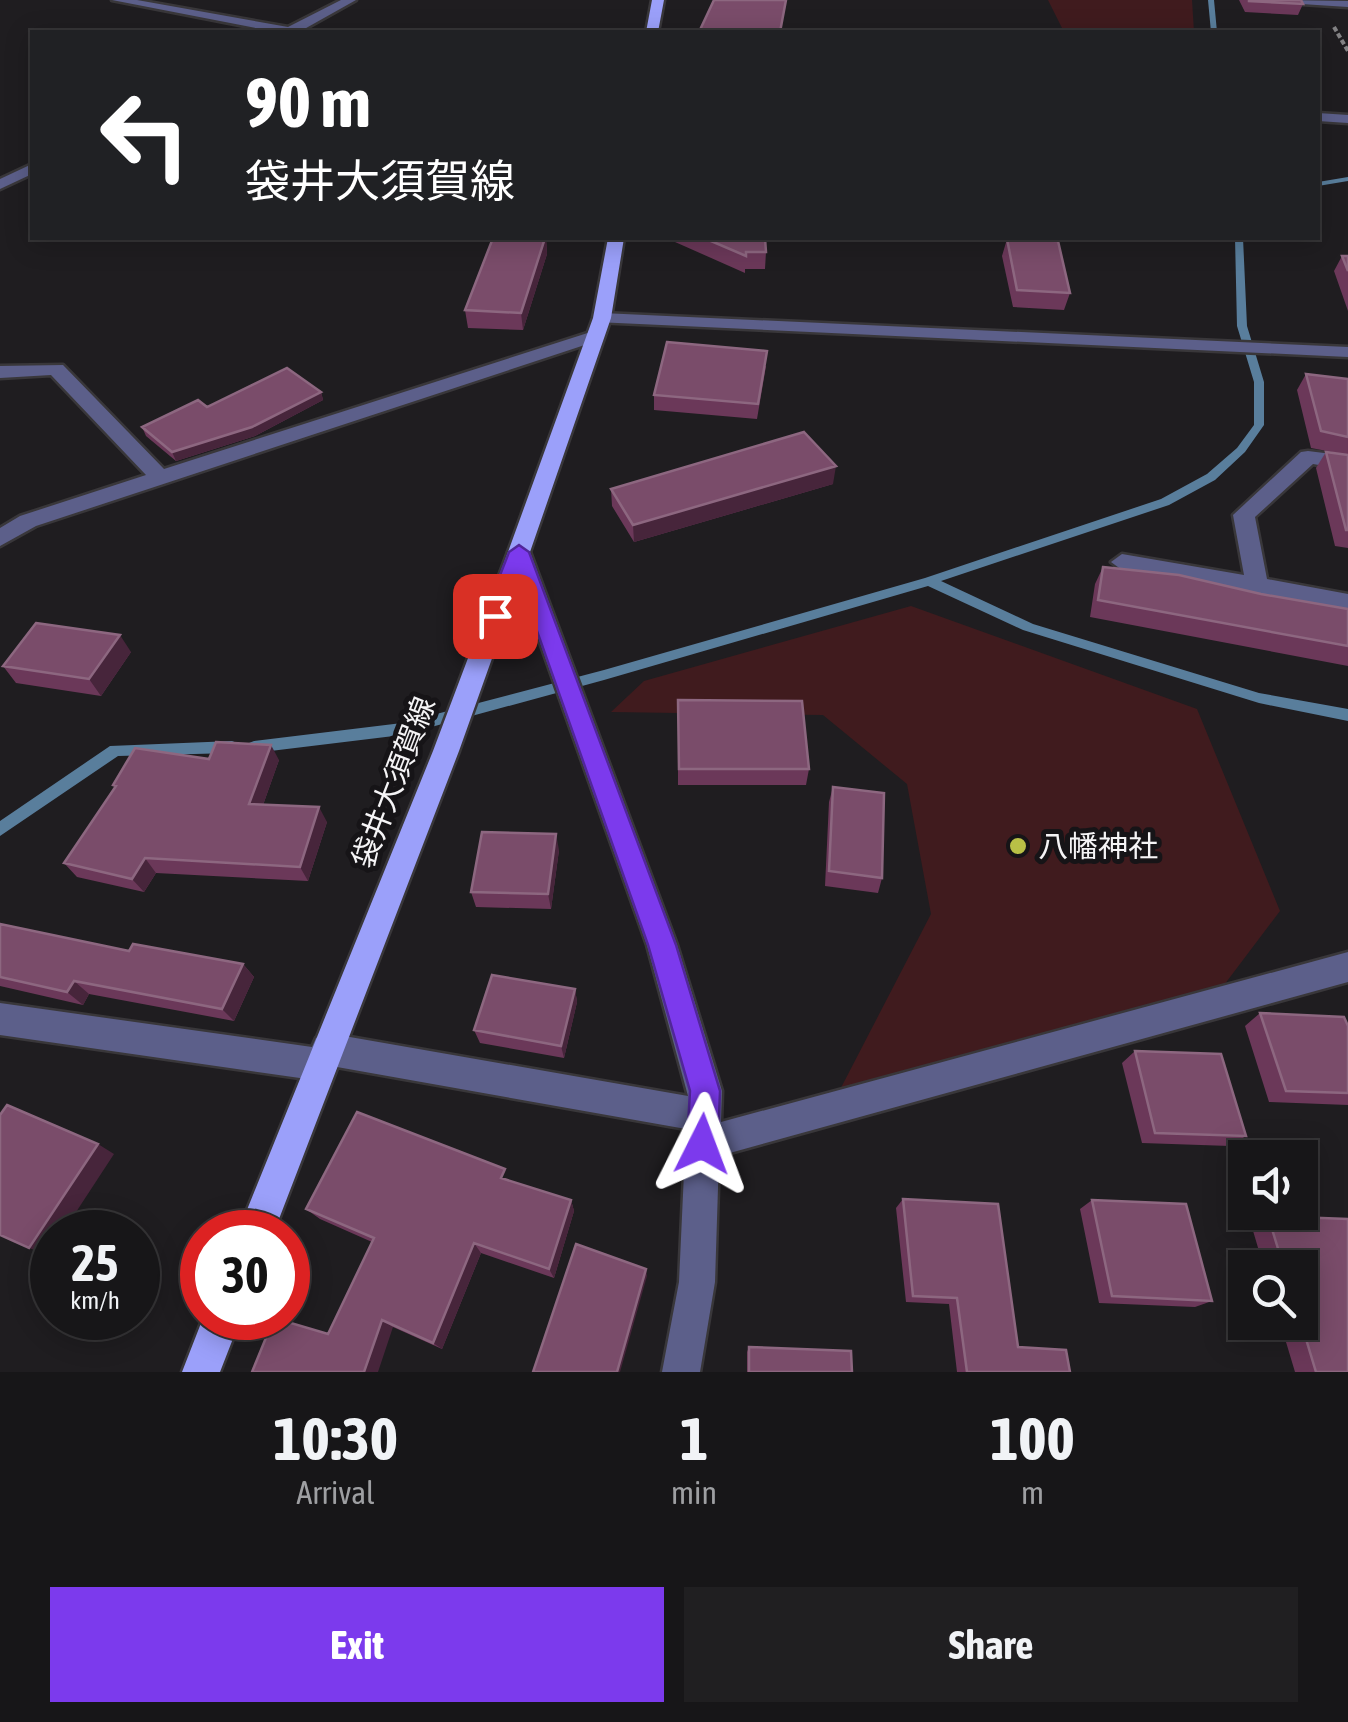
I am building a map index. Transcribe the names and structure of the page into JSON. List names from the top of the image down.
{
  "streets": {
    "main road": ["袋井大須賀線"]
  },
  "places": ["八幡神社"],
  "page": {
    "turn": ["90 m", "袋井大須賀線"],
    "speed": "25 km/h",
    "limit": "30",
    "eta": [
      "10:30",
      "Arrival",
      "1",
      "min",
      "100",
      "m"
    ],
    "buttons": ["Exit", "Share"]
  }
}
